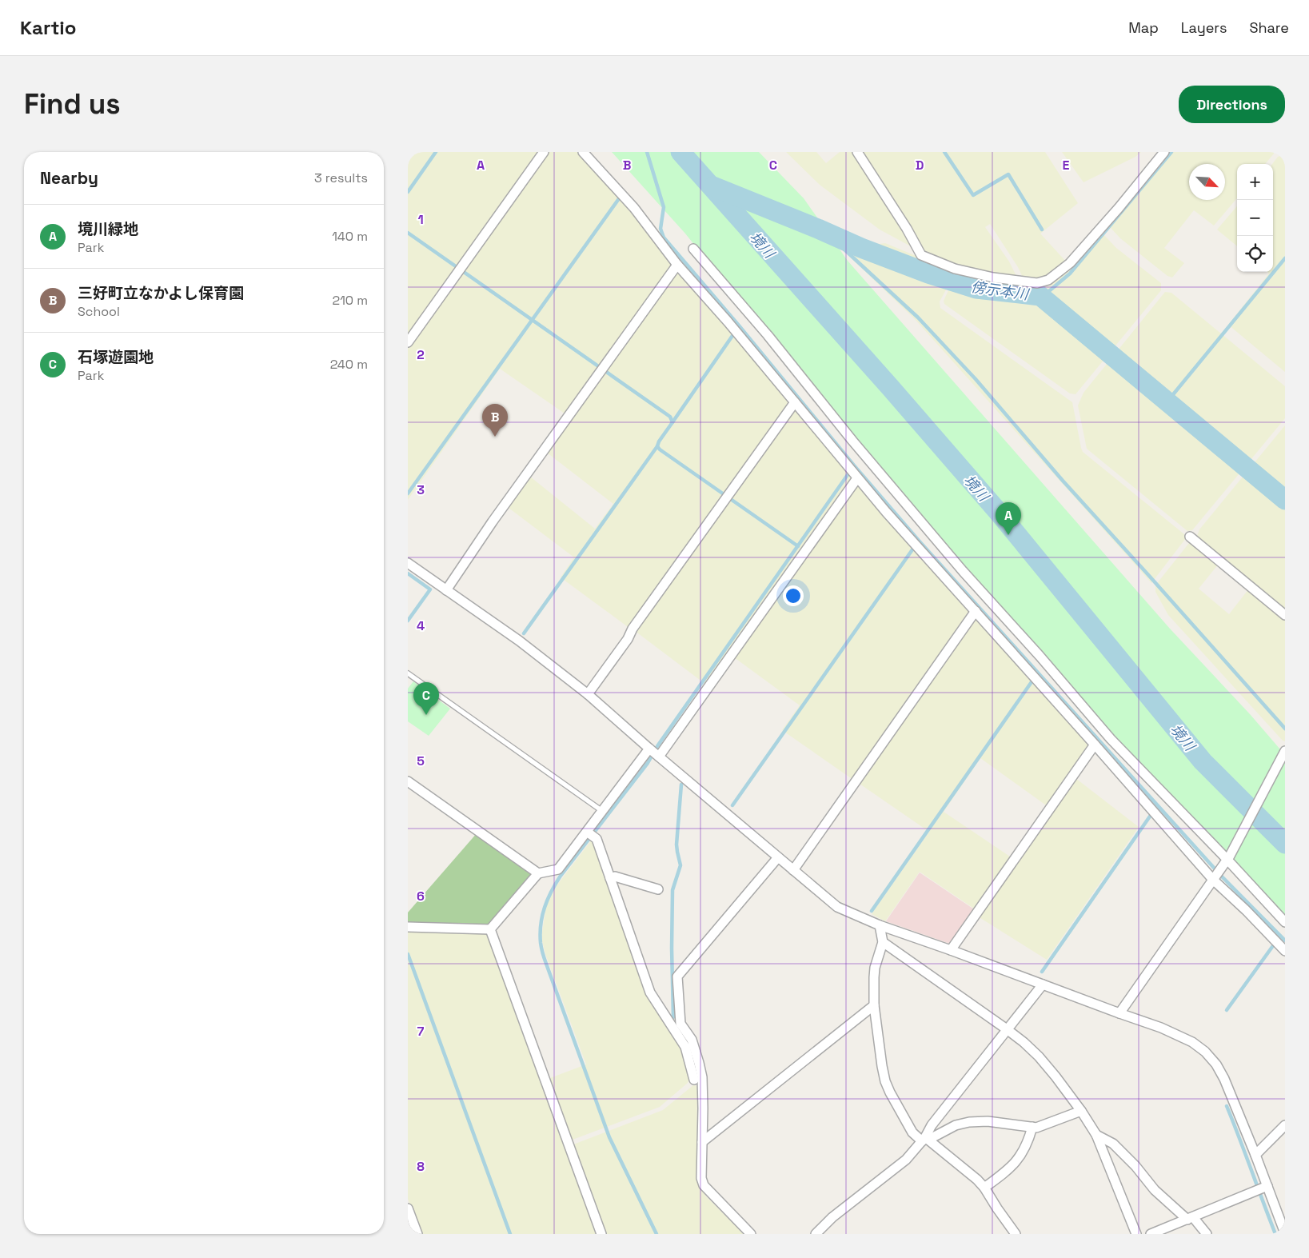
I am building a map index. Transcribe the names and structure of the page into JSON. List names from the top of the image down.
{
  "water": ["境川", "傍示本川"],
  "north": "bottom right",
  "page": {
    "header": "Kartio",
    "nav": ["Map", "Layers", "Share"],
    "buttons": "Directions",
    "title": "Find us",
    "heading": ["Nearby", "3 results"],
    "map_buttons": ["+", "−"],
    "list": [
      {
        "mark": "A",
        "name": "境川緑地",
        "note": "Park",
        "value": "140 m"
      },
      {
        "mark": "B",
        "name": "三好町立なかよし保育園",
        "note": "School",
        "value": "210 m"
      },
      {
        "mark": "C",
        "name": "石塚遊園地",
        "note": "Park",
        "value": "240 m"
      }
    ],
    "pins": ["B", "A", "C"]
  },
  "grid": {
    "columns": [
      "A",
      "B",
      "C",
      "D",
      "E"
    ],
    "rows": [
      "1",
      "2",
      "3",
      "4",
      "5",
      "6",
      "7",
      "8"
    ]
  }
}
